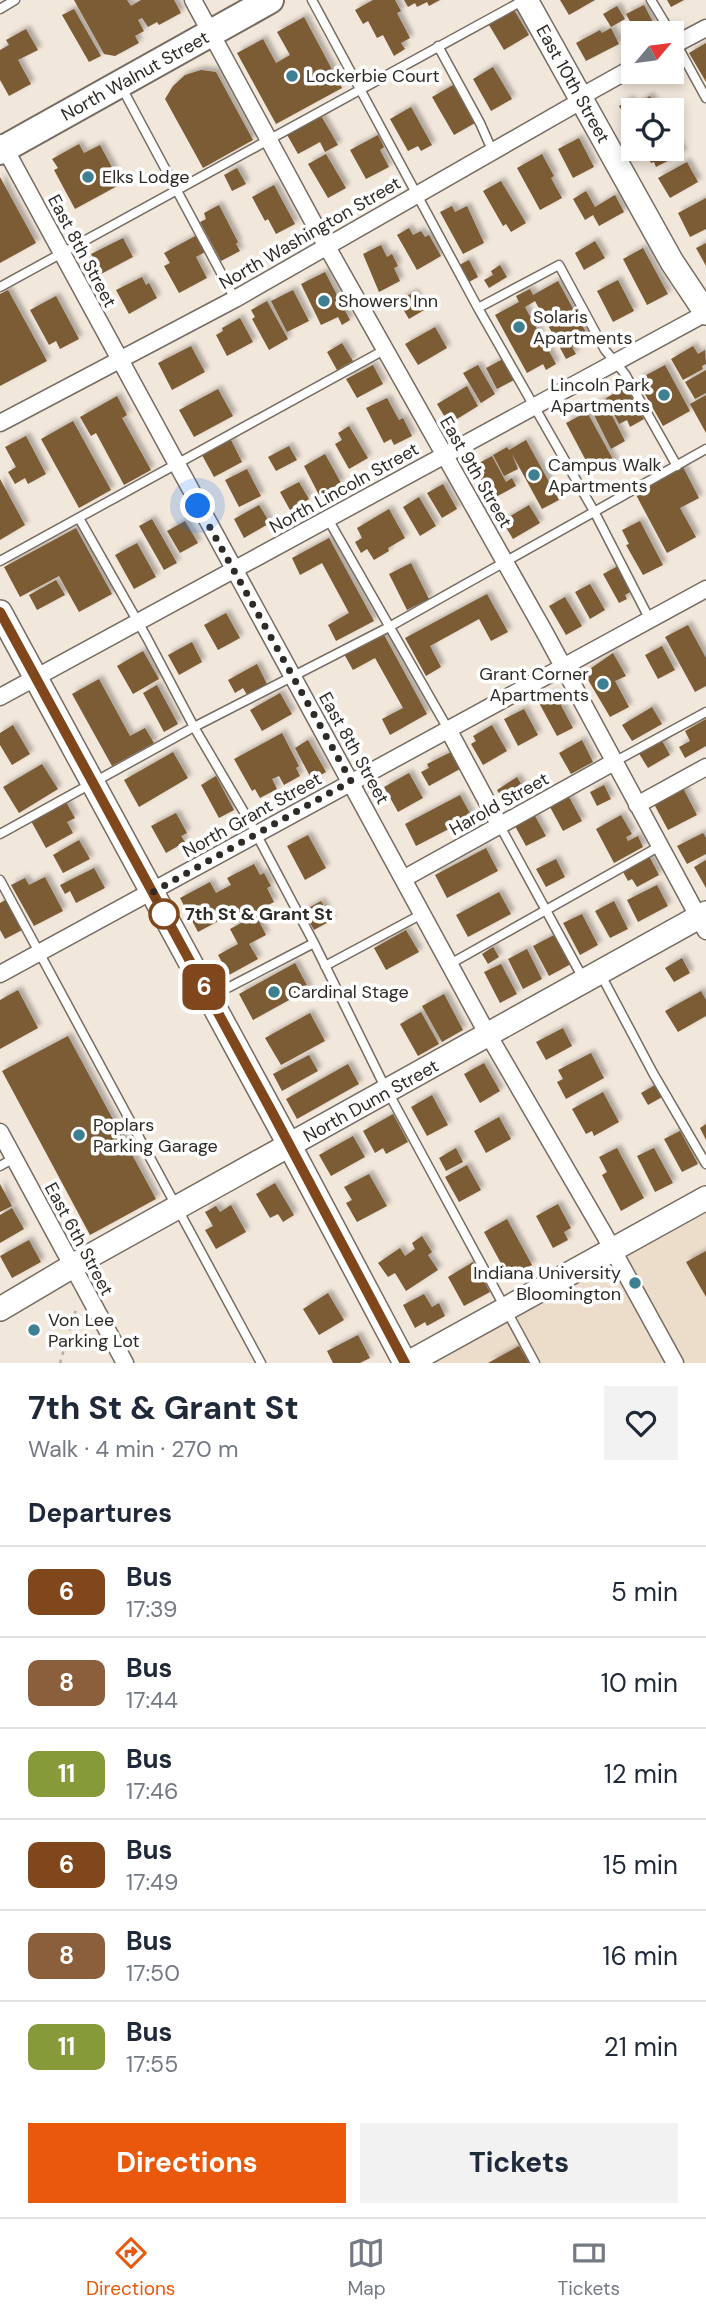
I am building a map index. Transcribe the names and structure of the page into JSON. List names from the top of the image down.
{
  "streets": {
    "main road": ["North Walnut Street"],
    "street": [
      "East 10th Street",
      "North Washington Street",
      "East 8th Street",
      "East 9th Street",
      "North Lincoln Street",
      "Harold Street",
      "North Grant Street",
      "North Dunn Street",
      "East 6th Street"
    ]
  },
  "crossings": [
    ["North Walnut Street", "East 8th Street"],
    ["North Walnut Street", "East 9th Street"],
    ["East 10th Street", "North Washington Street"],
    ["East 10th Street", "North Lincoln Street"],
    ["North Washington Street", "East 8th Street"],
    ["North Washington Street", "East 9th Street"],
    ["East 8th Street", "North Lincoln Street"],
    ["East 8th Street", "Harold Street"],
    ["East 8th Street", "North Grant Street"],
    ["East 8th Street", "North Dunn Street"],
    ["East 9th Street", "North Lincoln Street"],
    ["East 9th Street", "Harold Street"],
    ["East 9th Street", "North Grant Street"],
    ["East 9th Street", "North Dunn Street"],
    ["North Dunn Street", "East 6th Street"]
  ],
  "places": [
    "Lockerbie Court",
    "Elks Lodge",
    "Showers Inn",
    "Solaris Apartments",
    "Lincoln Park Apartments",
    "Campus Walk Apartments",
    "Grant Corner Apartments",
    "7th St & Grant St",
    "Cardinal Stage",
    "Poplars Parking Garage",
    "Indiana University Bloomington",
    "Von Lee Parking Lot"
  ],
  "lines": ["bus line 6"],
  "north": "top right",
  "page": {
    "on_map": "6",
    "heading": [
      ["7th St & Grant St", "Walk · 4 min · 270 m"],
      "Departures"
    ],
    "list": [
      {
        "mark": "6",
        "name": "Bus",
        "note": "17:39",
        "value": "5 min"
      },
      {
        "mark": "8",
        "name": "Bus",
        "note": "17:44",
        "value": "10 min"
      },
      {
        "mark": "11",
        "name": "Bus",
        "note": "17:46",
        "value": "12 min"
      },
      {
        "mark": "6",
        "name": "Bus",
        "note": "17:49",
        "value": "15 min"
      },
      {
        "mark": "8",
        "name": "Bus",
        "note": "17:50",
        "value": "16 min"
      },
      {
        "mark": "11",
        "name": "Bus",
        "note": "17:55",
        "value": "21 min"
      }
    ],
    "buttons": ["Directions", "Tickets"],
    "tabs": ["Directions", "Map", "Tickets"]
  }
}
